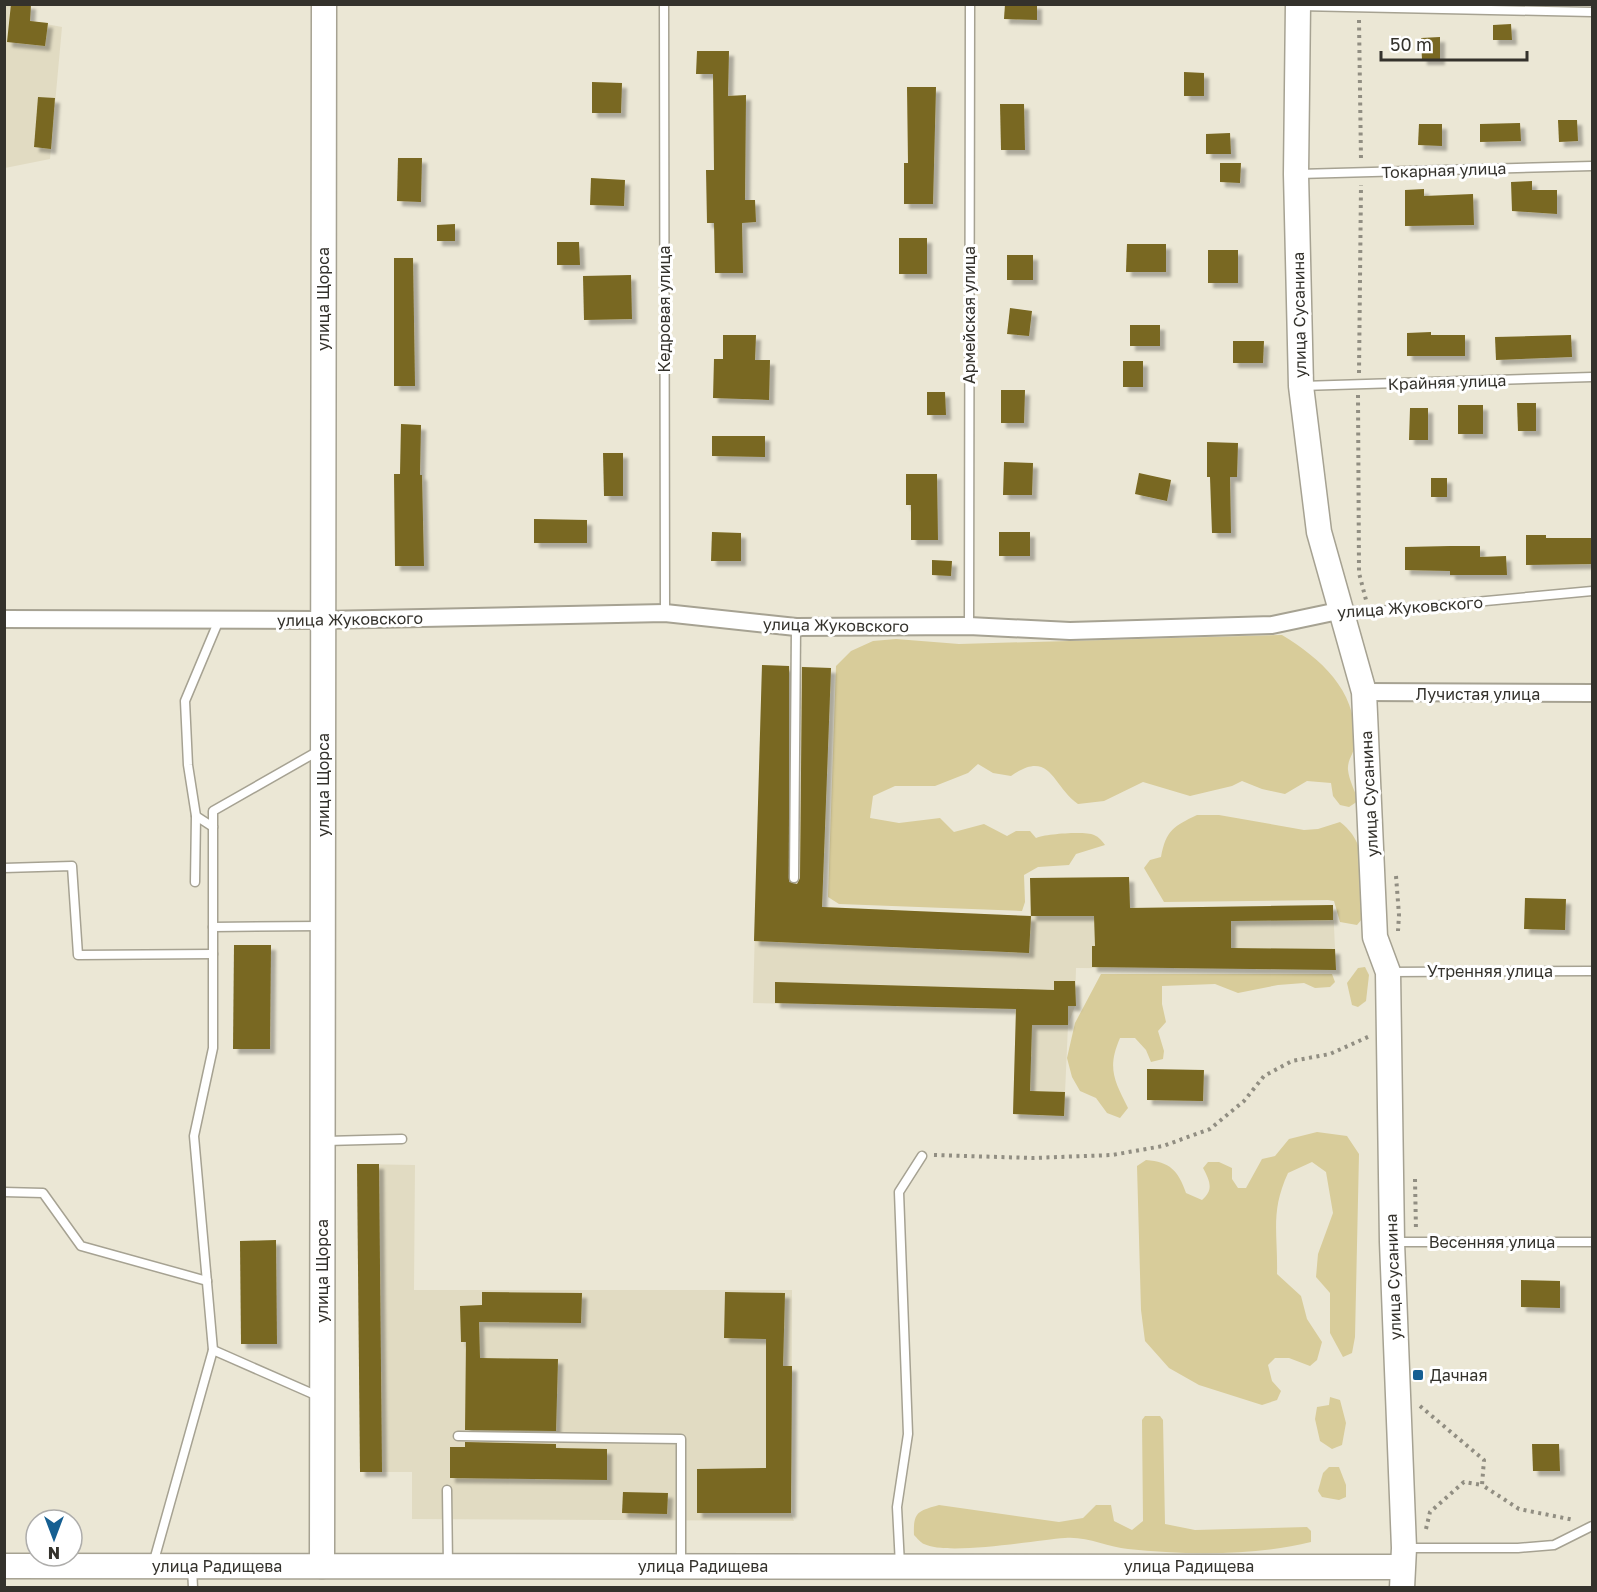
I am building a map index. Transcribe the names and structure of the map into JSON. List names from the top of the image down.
{
  "streets": {
    "street": [
      "улица Щорса",
      "улица Сусанина",
      "улица Жуковского",
      "Лучистая улица",
      "улица Радищева"
    ],
    "lane": [
      "Токарная улица",
      "Кедровая улица",
      "Армейская улица",
      "Крайняя улица",
      "Утренняя улица",
      "Весенняя улица"
    ]
  },
  "crossings": [
    ["Токарная улица", "улица Сусанина"],
    ["улица Щорса", "улица Жуковского"],
    ["улица Щорса", "улица Радищева"],
    ["Кедровая улица", "улица Жуковского"],
    ["Армейская улица", "улица Жуковского"],
    ["улица Сусанина", "Крайняя улица"],
    ["улица Сусанина", "улица Жуковского"],
    ["улица Сусанина", "Лучистая улица"],
    ["улица Сусанина", "Утренняя улица"],
    ["улица Сусанина", "Весенняя улица"],
    ["улица Сусанина", "улица Радищева"]
  ],
  "places": {
    "transit": ["Дачная"]
  },
  "scale_bar": "50 m",
  "north": "bottom"
}
